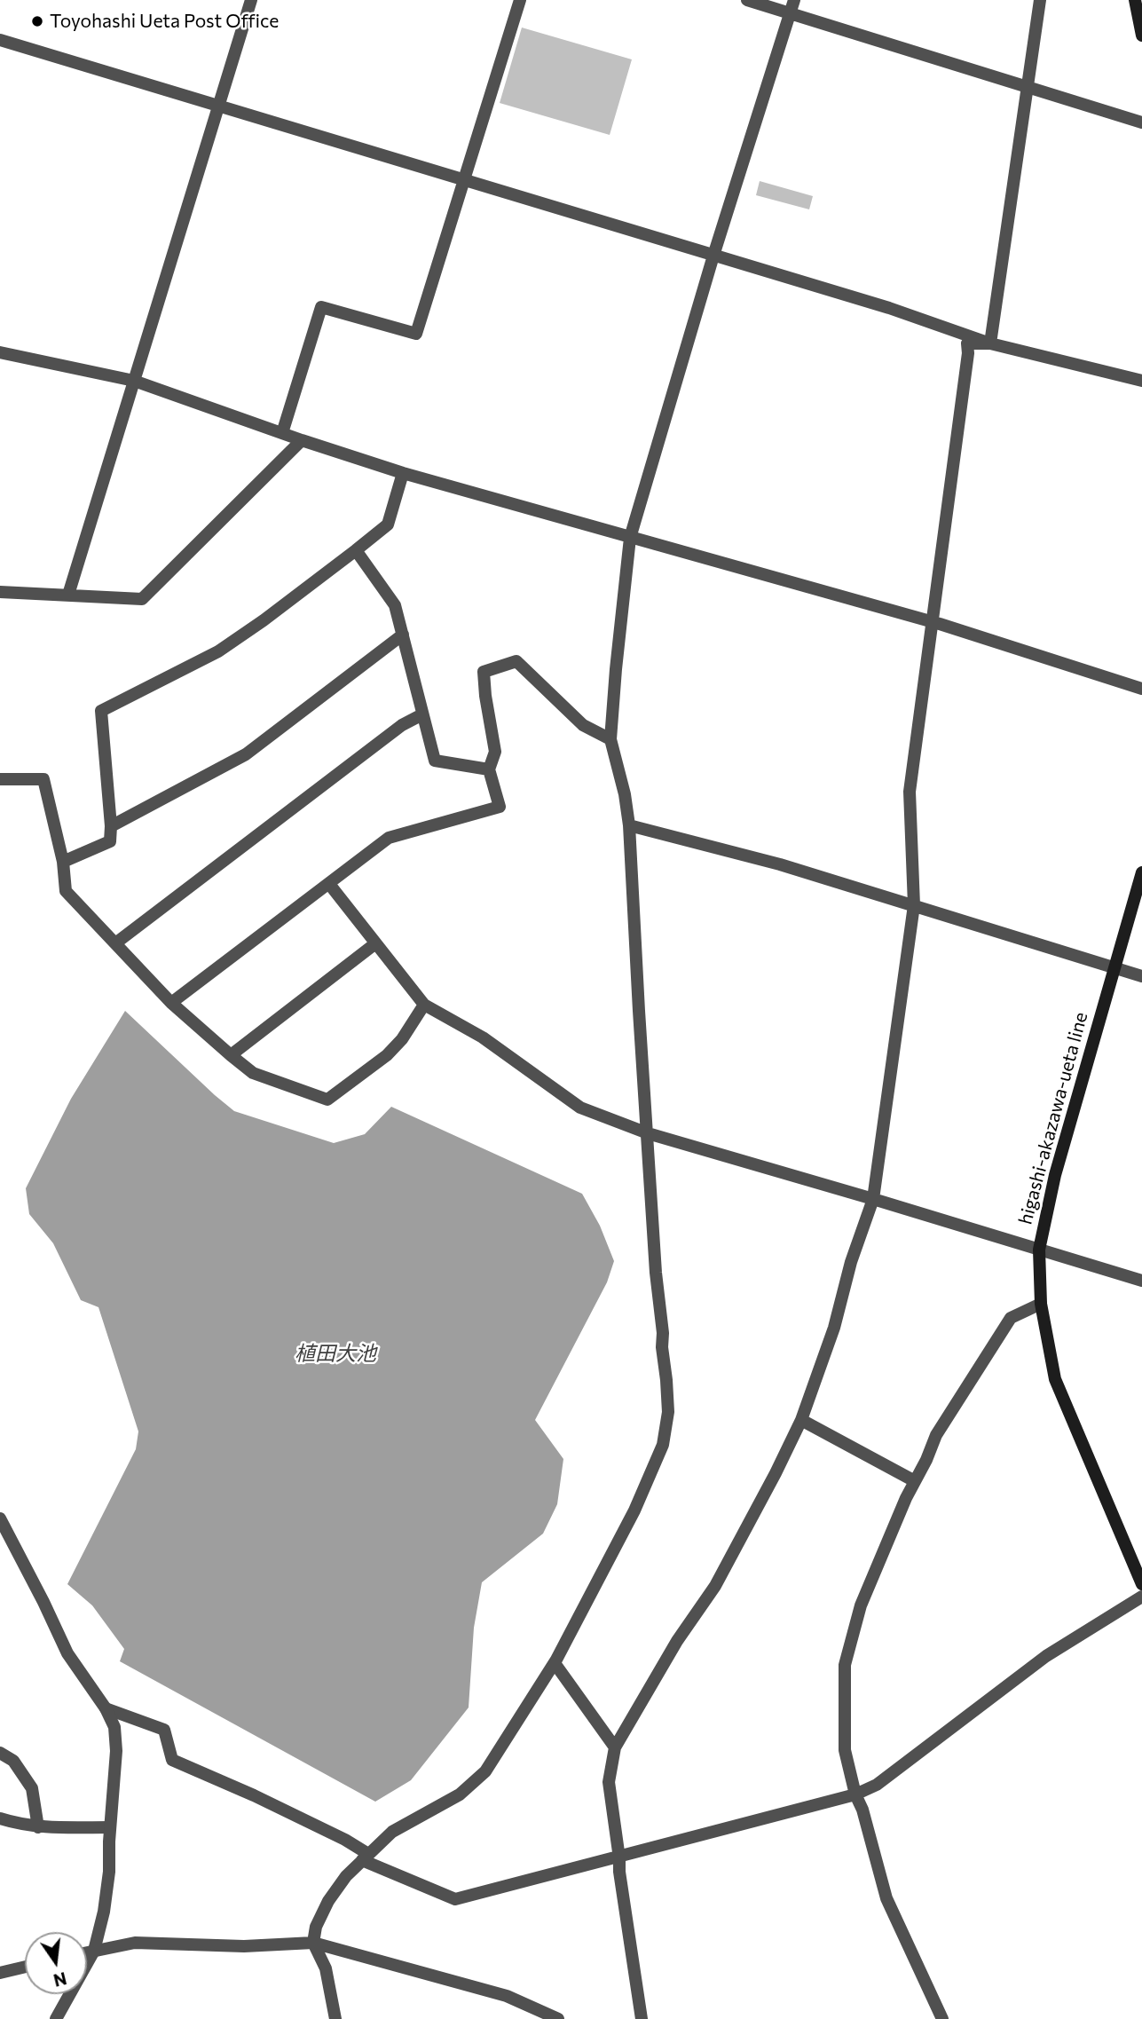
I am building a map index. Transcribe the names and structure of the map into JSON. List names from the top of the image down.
{
  "streets": {
    "main road": ["higashi-akazawa-ueta line"]
  },
  "water": ["植田大池"],
  "places": ["Toyohashi Ueta Post Office"],
  "north": "bottom"
}
